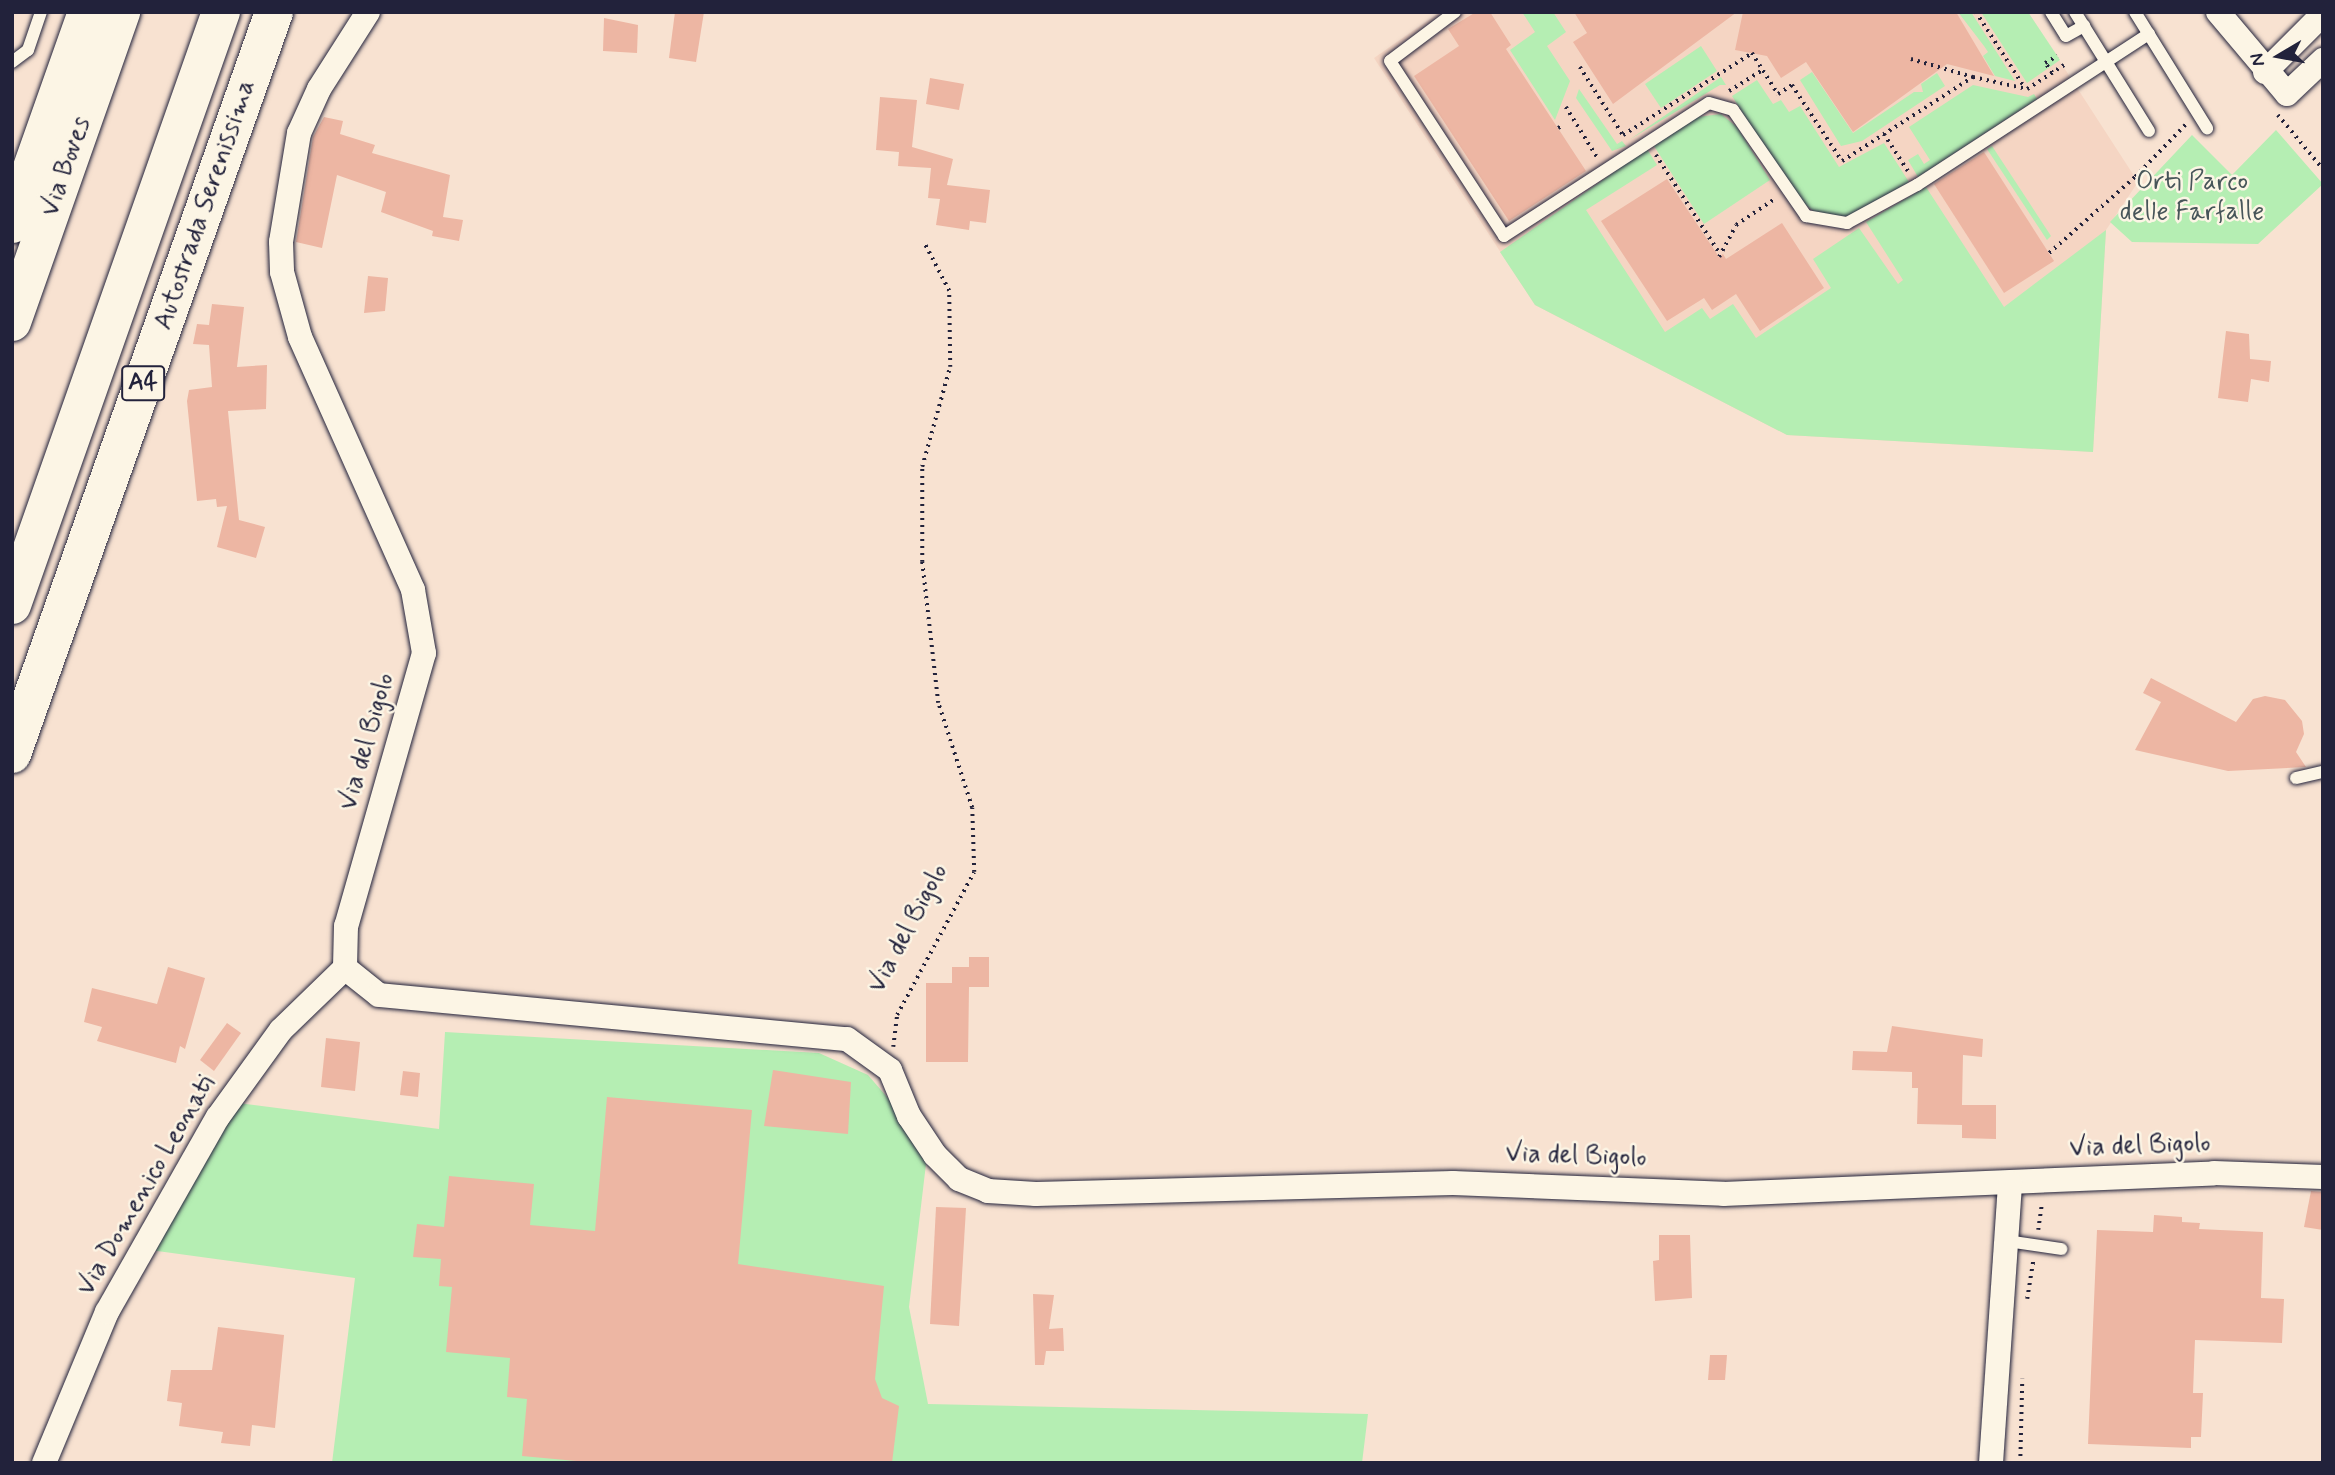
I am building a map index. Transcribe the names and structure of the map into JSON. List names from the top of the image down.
{
  "streets": {
    "highway": ["Via Boves", "Autostrada Serenissima", "A4"],
    "street": ["Via del Bigolo", "Via Domenico Leonati"]
  },
  "crossings": [
    ["Via del Bigolo", "Via Domenico Leonati"]
  ],
  "parks": ["Orti Parco delle Farfalle"],
  "north": "left"
}
